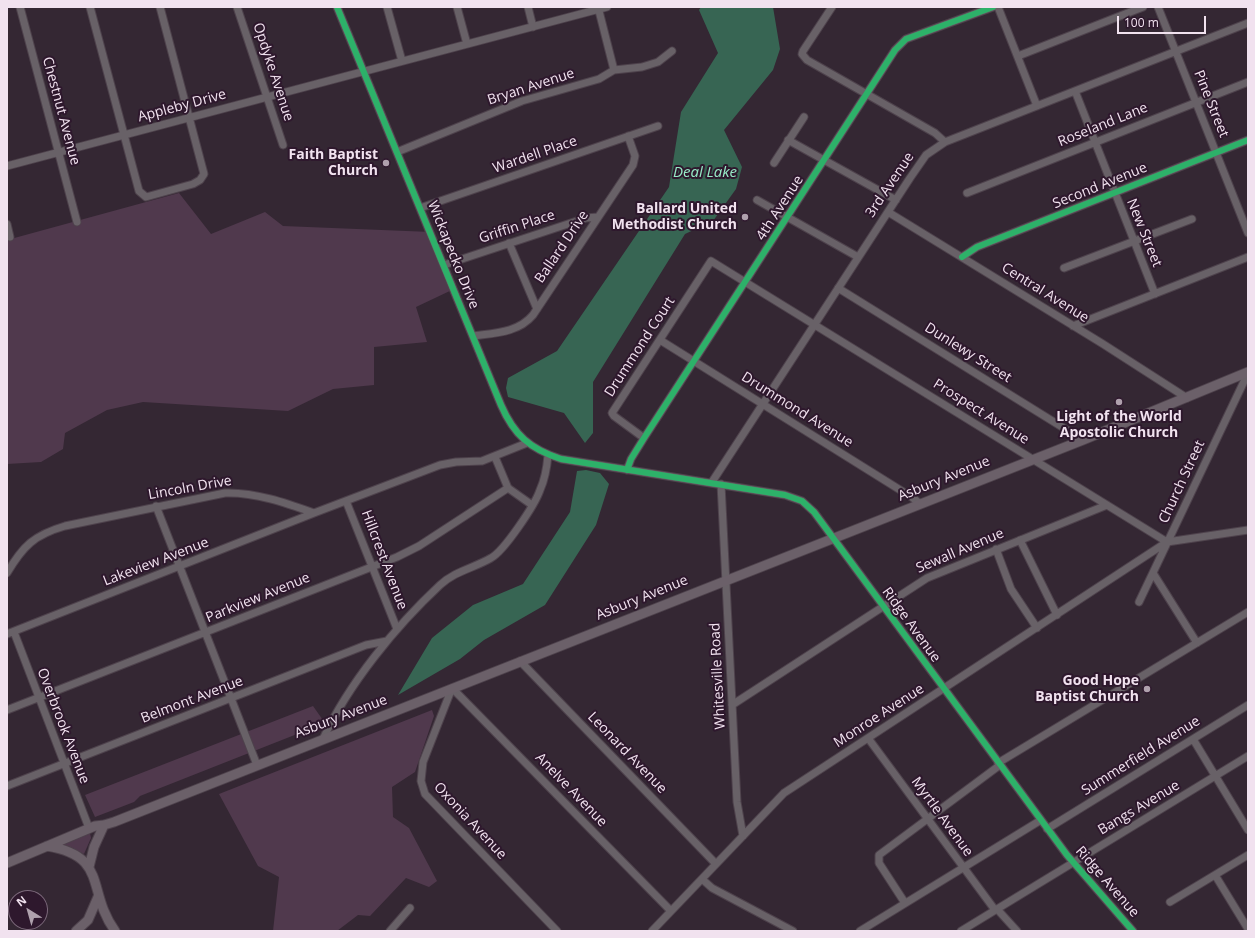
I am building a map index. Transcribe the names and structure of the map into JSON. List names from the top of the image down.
{
  "streets": {
    "main road": ["Asbury Avenue"],
    "street": [
      "Opdyke Avenue",
      "Bryan Avenue",
      "Pine Street",
      "Appleby Drive",
      "Chestnut Avenue",
      "Roseland Lane",
      "Wardell Place",
      "3rd Avenue",
      "Second Avenue",
      "4th Avenue",
      "Griffin Place",
      "New Street",
      "Ballard Drive",
      "Wickapecko Drive",
      "Central Avenue",
      "Drummond Court",
      "Dunlewy Street",
      "Drummond Avenue",
      "Prospect Avenue",
      "Church Street",
      "Lincoln Drive",
      "Sewall Avenue",
      "Hillcrest Avenue",
      "Lakeview Avenue",
      "Parkview Avenue",
      "Ridge Avenue",
      "Whitesville Road",
      "Belmont Avenue",
      "Monroe Avenue",
      "Overbrook Avenue",
      "Leonard Avenue",
      "Summerfield Avenue",
      "Anelve Avenue",
      "Bangs Avenue",
      "Myrtle Avenue",
      "Oxonia Avenue"
    ]
  },
  "crossings": [
    ["Opdyke Avenue", "Appleby Drive"],
    ["Bryan Avenue", "Wickapecko Drive"],
    ["Pine Street", "Roseland Lane"],
    ["Pine Street", "3rd Avenue"],
    ["Pine Street", "Second Avenue"],
    ["Appleby Drive", "Chestnut Avenue"],
    ["Appleby Drive", "Wickapecko Drive"],
    ["Roseland Lane", "New Street"],
    ["Wardell Place", "Ballard Drive"],
    ["Wardell Place", "Wickapecko Drive"],
    ["3rd Avenue", "New Street"],
    ["3rd Avenue", "Central Avenue"],
    ["3rd Avenue", "Dunlewy Street"],
    ["3rd Avenue", "Drummond Avenue"],
    ["3rd Avenue", "Prospect Avenue"],
    ["3rd Avenue", "Ridge Avenue"],
    ["Second Avenue", "New Street"],
    ["Second Avenue", "Central Avenue"],
    ["4th Avenue", "Drummond Court"],
    ["4th Avenue", "Drummond Avenue"],
    ["4th Avenue", "Prospect Avenue"],
    ["4th Avenue", "Ridge Avenue"],
    ["Griffin Place", "Ballard Drive"],
    ["Griffin Place", "Wickapecko Drive"],
    ["Ballard Drive", "Wickapecko Drive"],
    ["Wickapecko Drive", "Ridge Avenue"],
    ["Central Avenue", "Asbury Avenue"],
    ["Drummond Court", "Drummond Avenue"],
    ["Drummond Court", "Prospect Avenue"],
    ["Dunlewy Street", "Asbury Avenue"],
    ["Drummond Avenue", "Asbury Avenue"],
    ["Prospect Avenue", "Asbury Avenue"],
    ["Prospect Avenue", "Church Street"],
    ["Prospect Avenue", "Sewall Avenue"],
    ["Prospect Avenue", "Monroe Avenue"],
    ["Asbury Avenue", "Church Street"],
    ["Asbury Avenue", "Ridge Avenue"],
    ["Asbury Avenue", "Whitesville Road"],
    ["Asbury Avenue", "Overbrook Avenue"],
    ["Asbury Avenue", "Leonard Avenue"],
    ["Asbury Avenue", "Anelve Avenue"],
    ["Asbury Avenue", "Oxonia Avenue"],
    ["Church Street", "Monroe Avenue"],
    ["Lincoln Drive", "Lakeview Avenue"],
    ["Sewall Avenue", "Ridge Avenue"],
    ["Sewall Avenue", "Whitesville Road"],
    ["Hillcrest Avenue", "Parkview Avenue"],
    ["Lakeview Avenue", "Overbrook Avenue"],
    ["Parkview Avenue", "Overbrook Avenue"],
    ["Ridge Avenue", "Whitesville Road"],
    ["Ridge Avenue", "Monroe Avenue"],
    ["Ridge Avenue", "Summerfield Avenue"],
    ["Ridge Avenue", "Bangs Avenue"],
    ["Whitesville Road", "Monroe Avenue"],
    ["Belmont Avenue", "Overbrook Avenue"],
    ["Monroe Avenue", "Leonard Avenue"],
    ["Monroe Avenue", "Anelve Avenue"],
    ["Monroe Avenue", "Myrtle Avenue"],
    ["Anelve Avenue", "Oxonia Avenue"],
    ["Bangs Avenue", "Myrtle Avenue"]
  ],
  "water": ["Deal Lake"],
  "places": [
    "Faith Baptist Church",
    "Ballard United Methodist Church",
    "Light of the World Apostolic Church",
    "Good Hope Baptist Church"
  ],
  "scale_bar": "100 m",
  "north": "top left"
}
